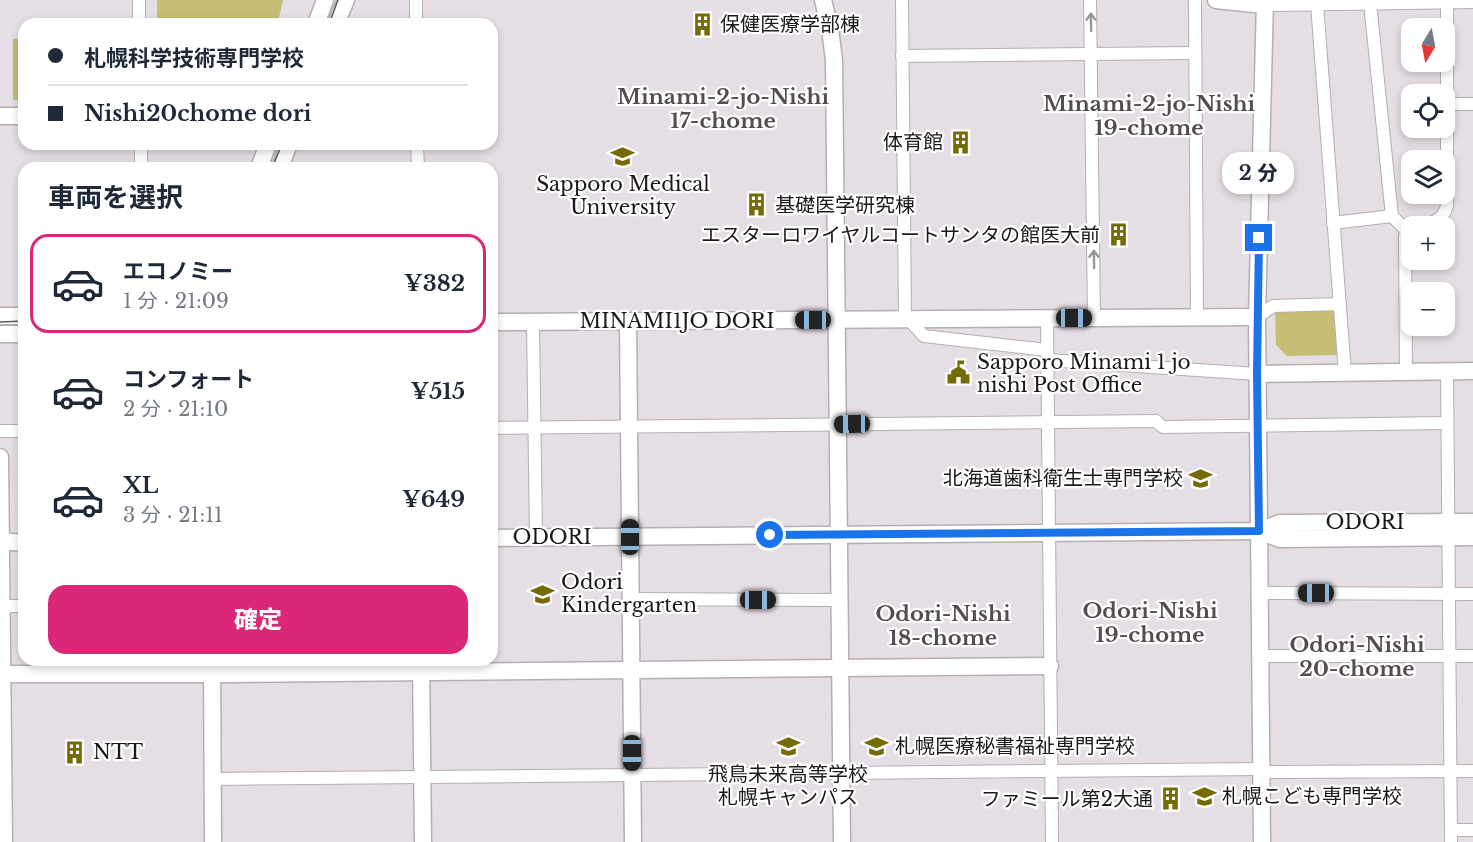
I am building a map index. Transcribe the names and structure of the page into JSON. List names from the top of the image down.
{
  "streets": {
    "street": ["MINAMI1JO DORI", "ODORI"]
  },
  "districts": [
    "Minami-2-jo-Nishi 17-chome",
    "Minami-2-jo-Nishi 19-chome",
    "Odori-Nishi 19-chome",
    "Odori-Nishi 18-chome",
    "Odori-Nishi 20-chome"
  ],
  "places": {
    "building": [
      "保健医療学部棟",
      "体育館",
      "基礎医学研究棟",
      "エスターロワイヤルコートサンタの館医大前",
      "NTT",
      "ファミール第2大通"
    ],
    "school or university": [
      "Sapporo Medical University",
      "北海道歯科衛生士専門学校",
      "Odori Kindergarten",
      "札幌医療秘書福祉専門学校",
      "飛鳥未来高等学校 札幌キャンパス",
      "札幌こども専門学校"
    ],
    "public building": ["Sapporo Minami 1 jo nishi Post Office"]
  },
  "north": "bottom",
  "page": {
    "map_buttons": ["+", "−"],
    "banner": ["札幌科学技術専門学校", "Nishi20chome dori"],
    "bubble": "2 分",
    "heading": "車両を選択",
    "list": [
      {
        "name": "エコノミー",
        "note": "1 分 · 21:09",
        "value": "¥382"
      },
      {
        "name": "コンフォート",
        "note": "2 分 · 21:10",
        "value": "¥515"
      },
      {
        "name": "XL",
        "note": "3 分 · 21:11",
        "value": "¥649"
      }
    ],
    "buttons": "確定"
  }
}
